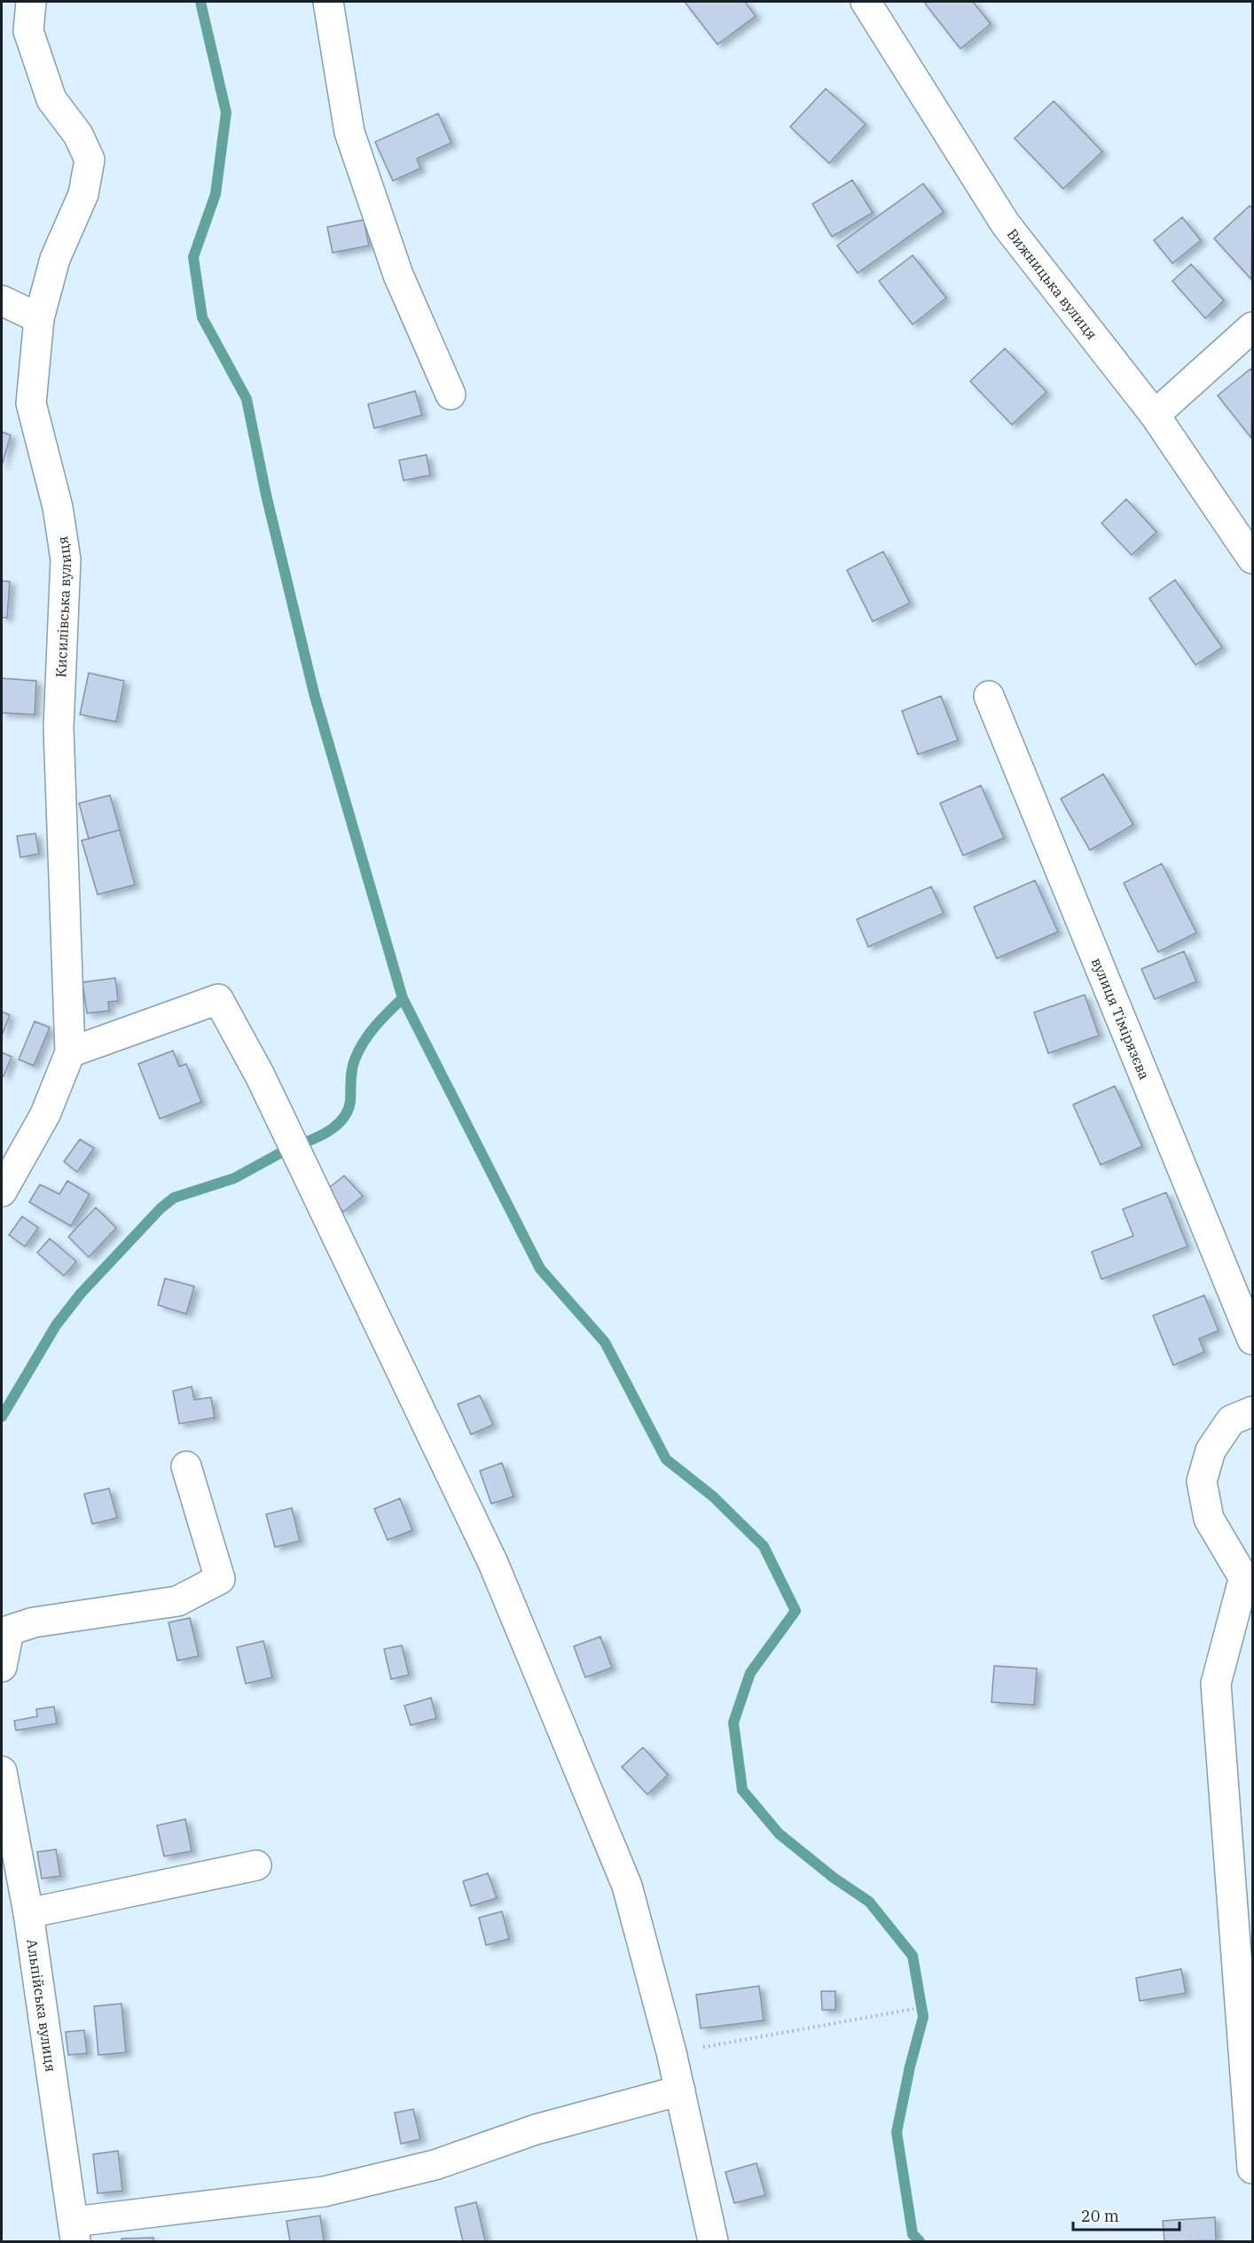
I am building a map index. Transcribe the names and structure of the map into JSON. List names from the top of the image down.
{
  "streets": {
    "street": [
      "Вижницька вулиця",
      "Кисилівська вулиця",
      "вулиця Тімірязєва",
      "Альпійська вулиця"
    ]
  },
  "scale_bar": "20 m"
}
